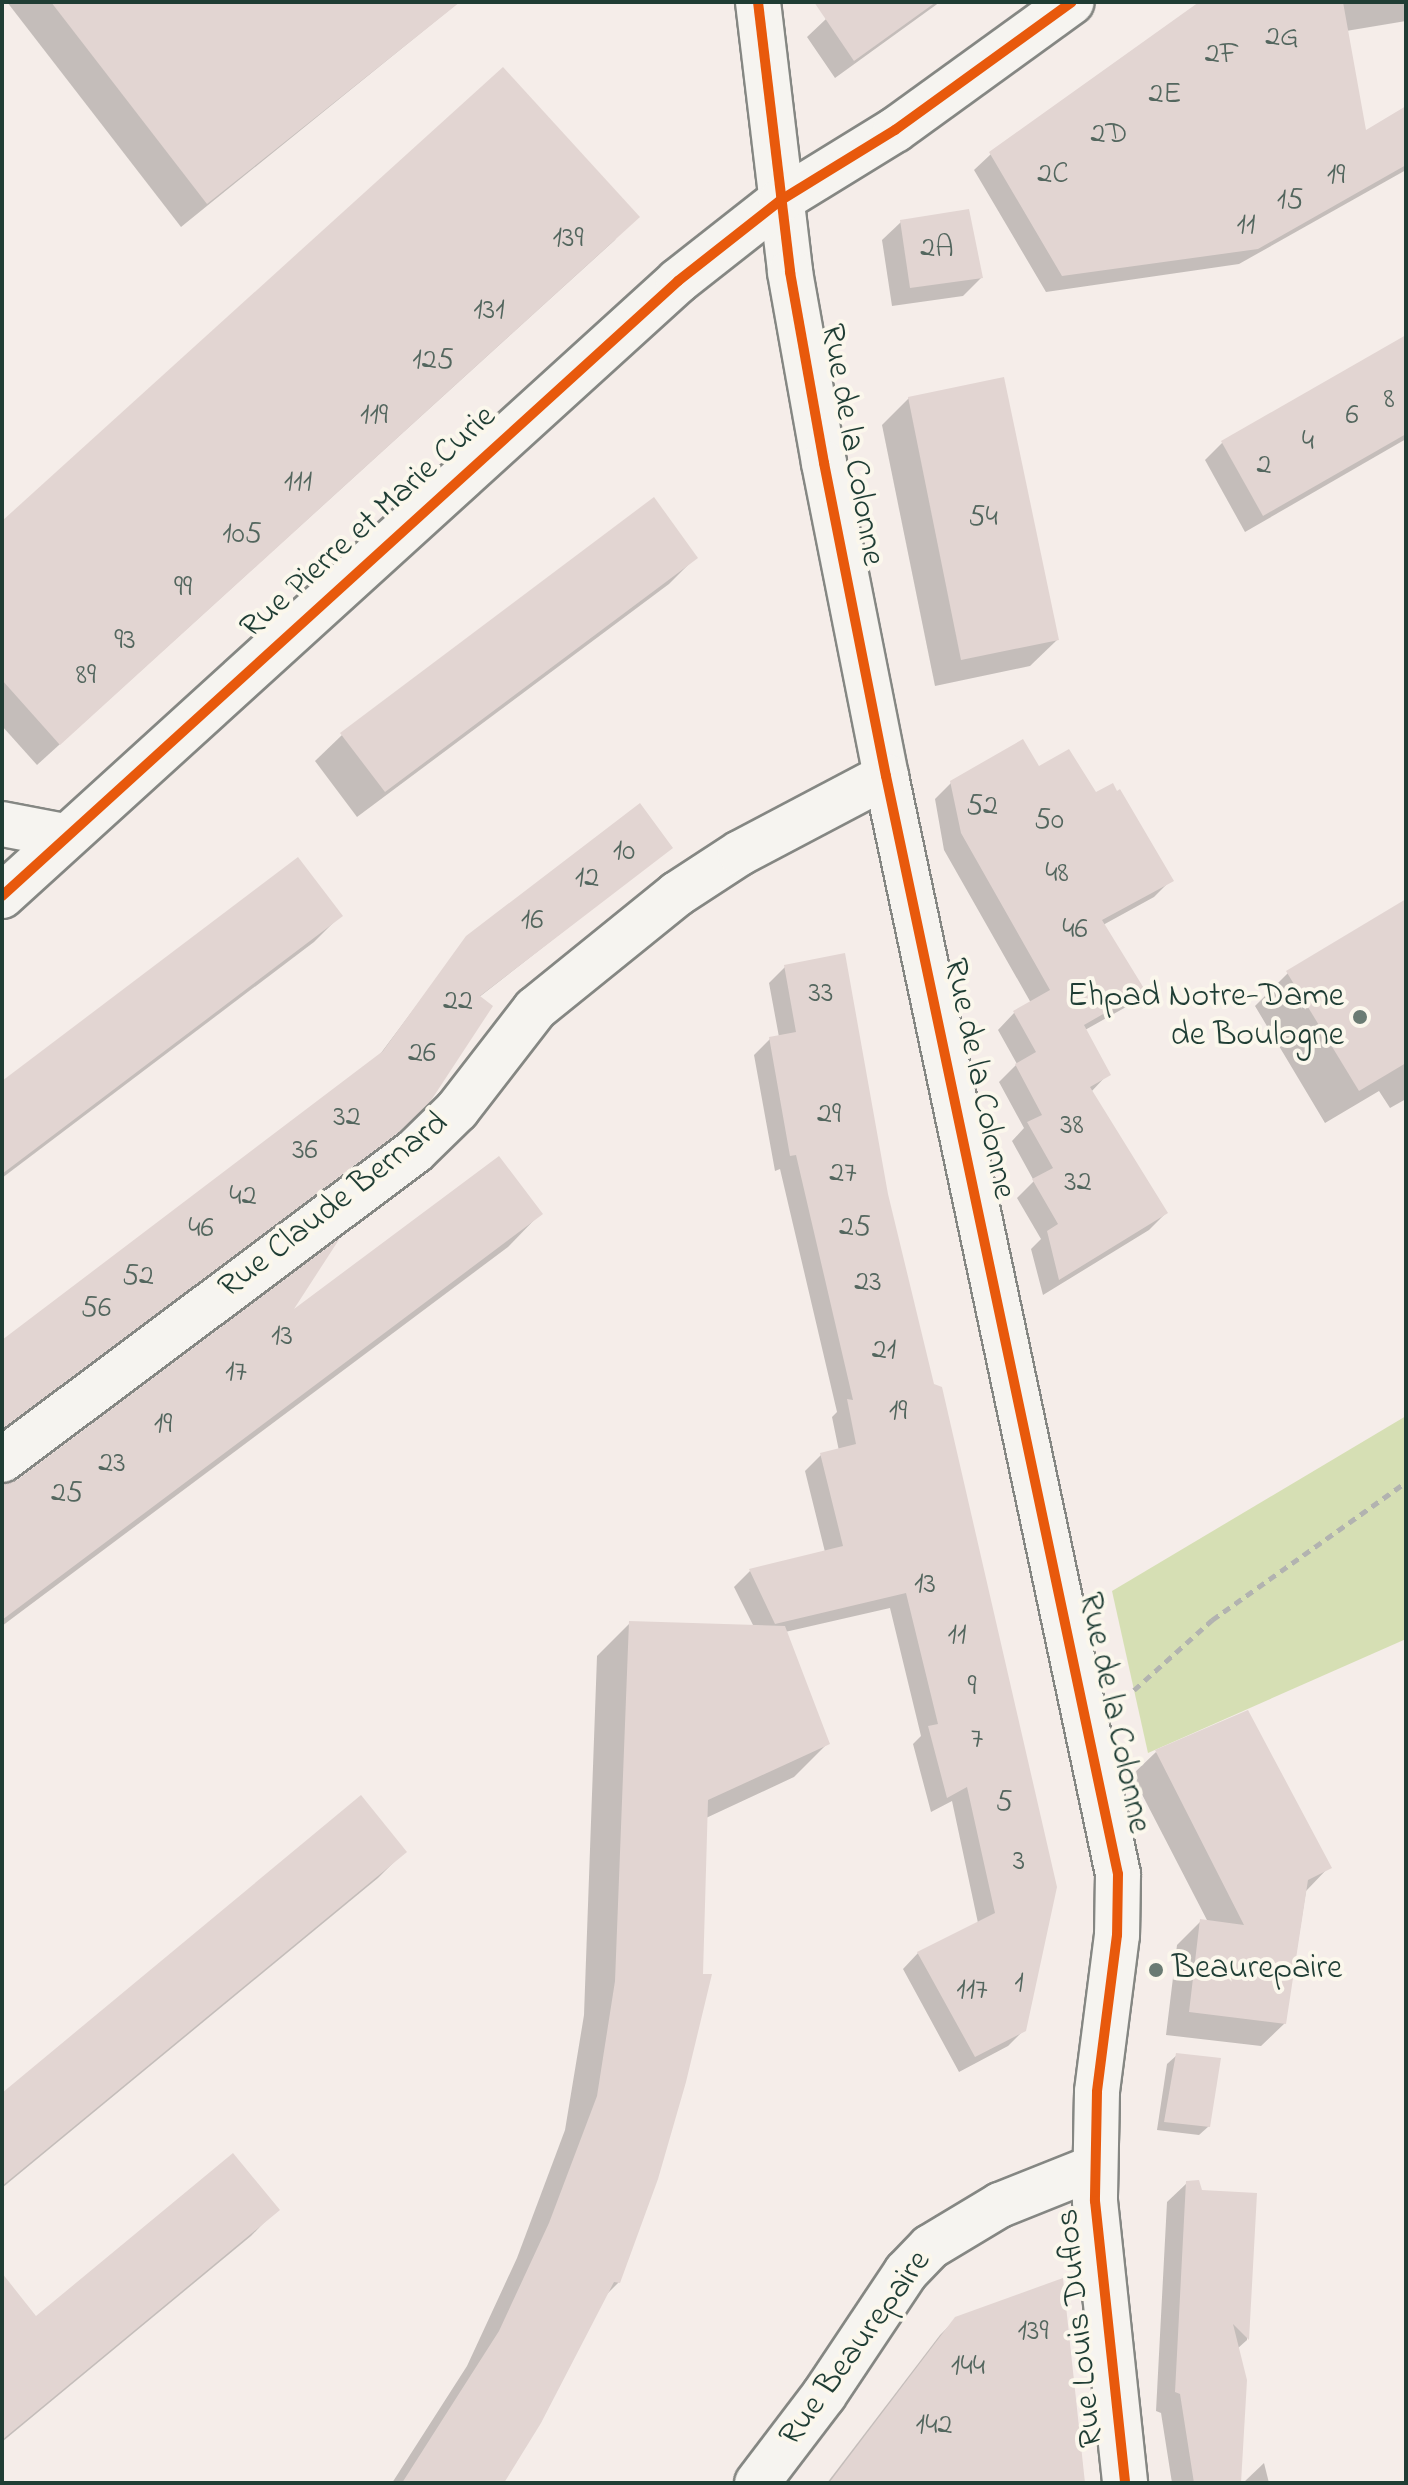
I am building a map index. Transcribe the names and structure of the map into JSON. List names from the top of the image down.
{
  "streets": {
    "street": [
      "Rue de la Colonne",
      "Rue Pierre et Marie Curie",
      "Rue Claude Bernard",
      "Rue Louis Duflos",
      "Rue Beaurepaire"
    ]
  },
  "crossings": [
    ["Rue de la Colonne", "Rue Pierre et Marie Curie"],
    ["Rue de la Colonne", "Rue Claude Bernard"],
    ["Rue de la Colonne", "Rue Louis Duflos"],
    ["Rue de la Colonne", "Rue Beaurepaire"],
    ["Rue Louis Duflos", "Rue Beaurepaire"]
  ],
  "places": ["Ehpad Notre-Dame de Boulogne", "Beaurepaire"],
  "house_numbers": [
    "2G",
    "2F",
    "2E",
    "2D",
    "2C",
    "19",
    "15",
    "11",
    "139",
    "2A",
    "131",
    "125",
    "8",
    "119",
    "6",
    "4",
    "2",
    "111",
    "54",
    "105",
    "99",
    "93",
    "89",
    "52",
    "50",
    "10",
    "48",
    "12",
    "16",
    "46",
    "33",
    "22",
    "26",
    "29",
    "32",
    "38",
    "36",
    "27",
    "32",
    "42",
    "25",
    "46",
    "52",
    "23",
    "56",
    "13",
    "21",
    "17",
    "19",
    "19",
    "23",
    "25",
    "13",
    "11",
    "9",
    "7",
    "5",
    "3",
    "1",
    "117",
    "139",
    "144",
    "142"
  ]
}
